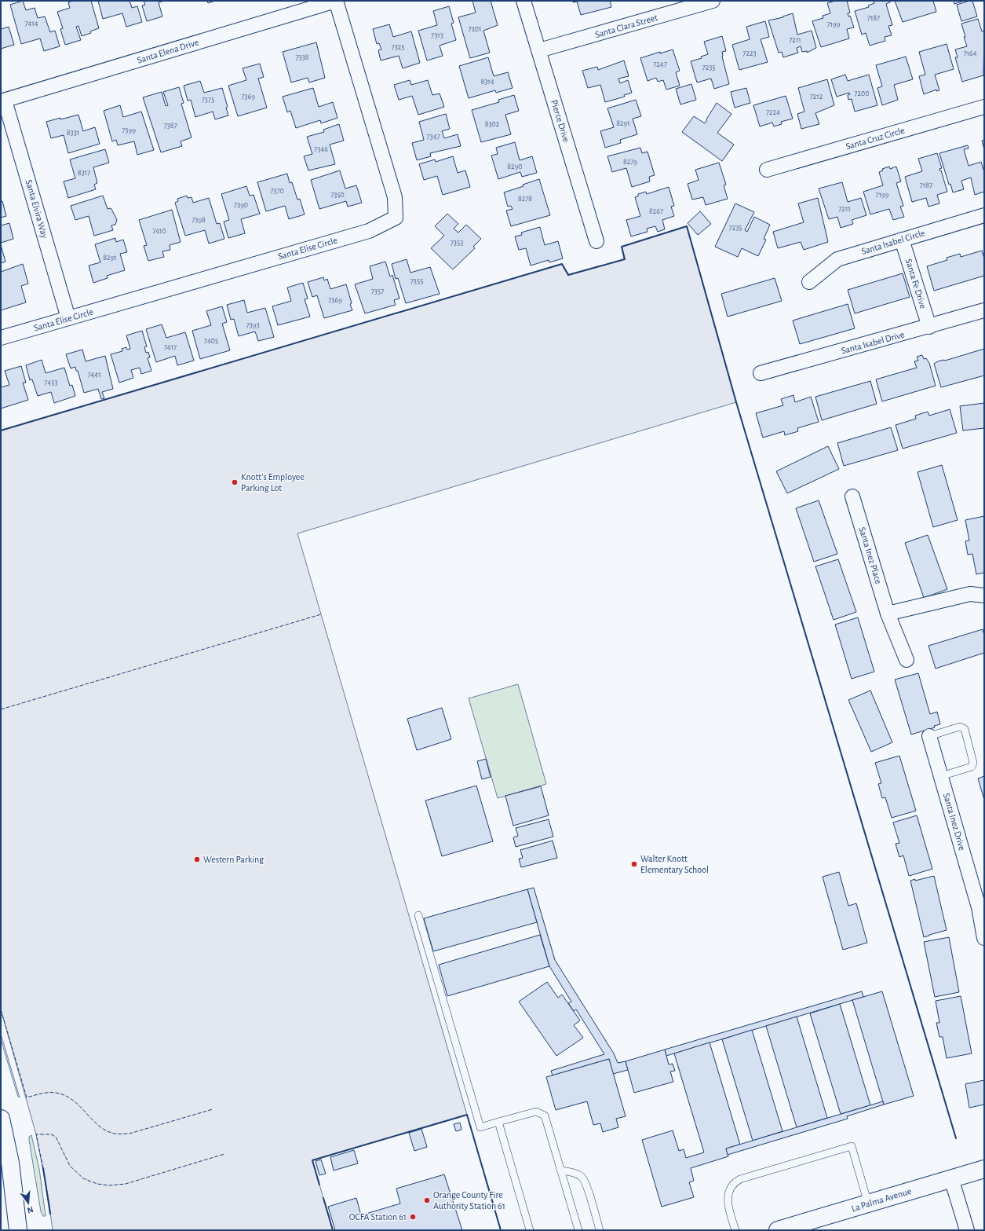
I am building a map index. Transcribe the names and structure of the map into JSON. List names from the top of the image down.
{
  "streets": {
    "main road": ["La Palma Avenue"],
    "street": [
      "Santa Clara Street",
      "Santa Elena Drive",
      "Pierce Drive",
      "Santa Cruz Circle",
      "Santa Elvira Way",
      "Santa Isabel Circle",
      "Santa Elise Circle",
      "Santa Fe Drive",
      "Santa Isabel Drive",
      "Santa Inez Place",
      "Santa Inez Drive"
    ]
  },
  "crossings": [
    ["Santa Clara Street", "Pierce Drive"],
    ["Santa Elena Drive", "Santa Elvira Way"],
    ["Santa Elena Drive", "Santa Elise Circle"],
    ["Santa Elvira Way", "Santa Elise Circle"],
    ["Santa Isabel Circle", "Santa Fe Drive"],
    ["Santa Fe Drive", "Santa Isabel Drive"]
  ],
  "places": [
    "Knott's Employee Parking Lot",
    "Western Parking",
    "Walter Knott Elementary School",
    "Orange County Fire Authority Station 61",
    "OCFA Station 61"
  ],
  "house_numbers": [
    "7187",
    "7414",
    "7199",
    "7301",
    "7313",
    "7211",
    "7325",
    "7223",
    "7164",
    "7338",
    "7247",
    "7235",
    "8314",
    "7200",
    "7369",
    "7212",
    "7375",
    "7224",
    "8291",
    "8302",
    "7387",
    "7399",
    "8331",
    "7347",
    "7346",
    "8279",
    "8290",
    "8317",
    "7187",
    "7370",
    "7350",
    "7199",
    "8278",
    "7390",
    "7211",
    "8267",
    "7398",
    "7235",
    "7410",
    "7353",
    "8291",
    "7355",
    "7357",
    "7369",
    "7393",
    "7405",
    "7417",
    "7441",
    "7453"
  ],
  "north": "bottom"
}
